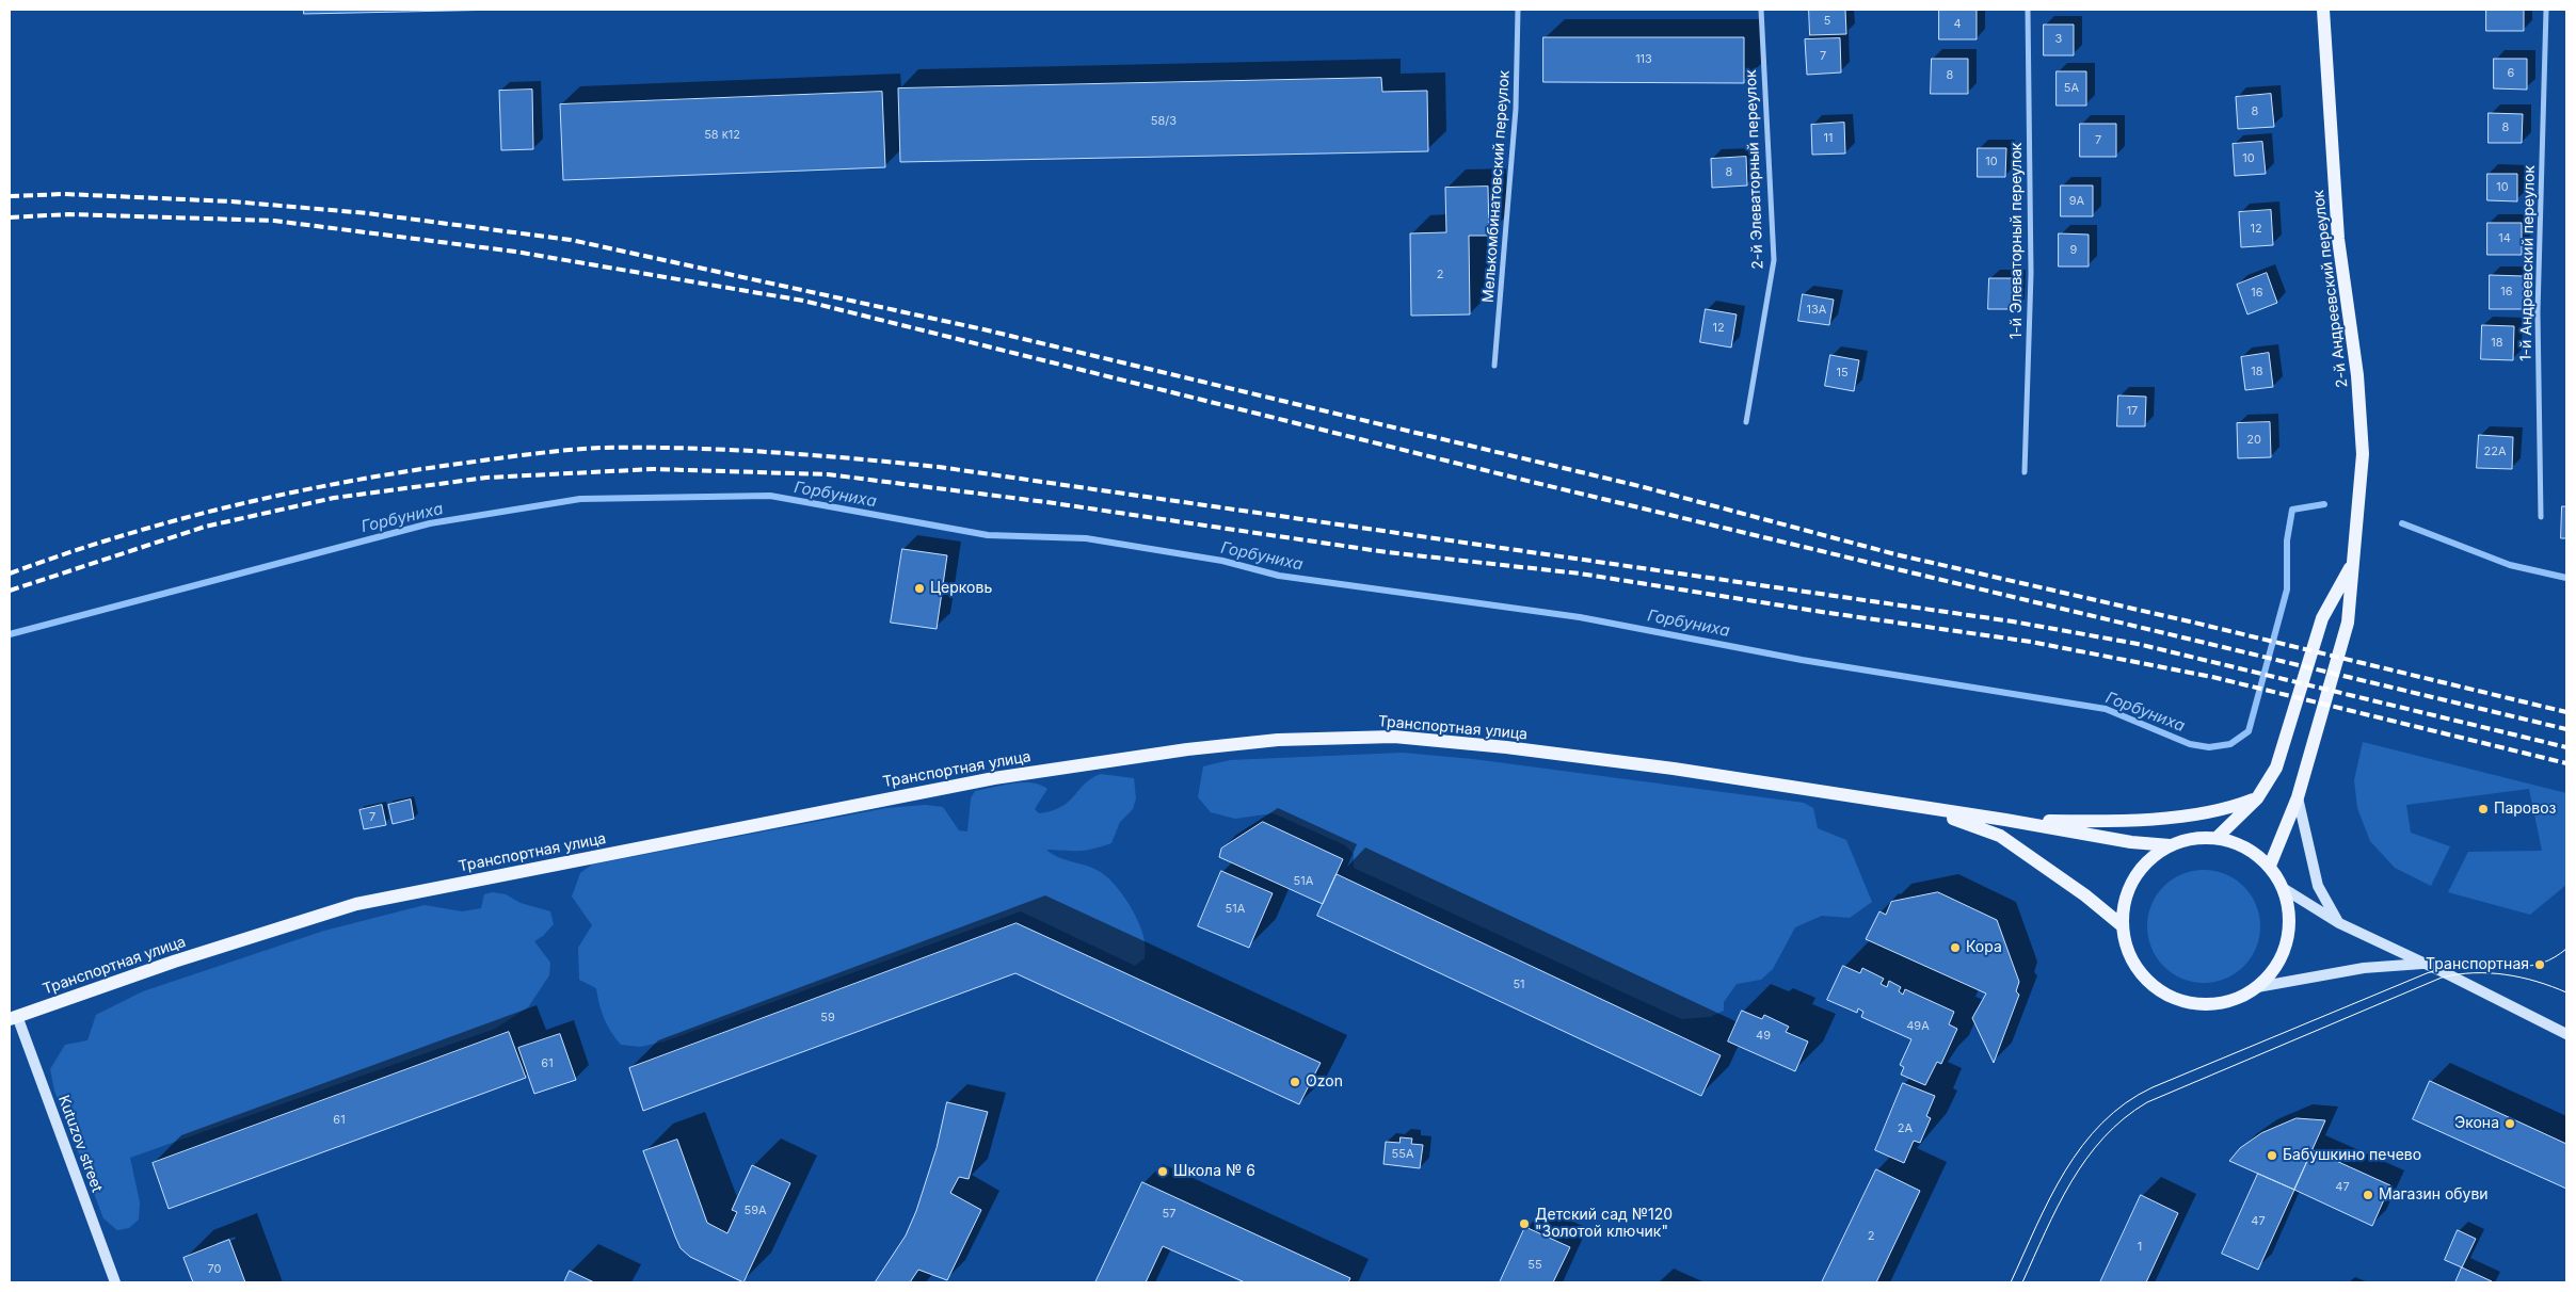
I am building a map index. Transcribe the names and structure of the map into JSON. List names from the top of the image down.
{
  "streets": {
    "main road": ["2-й Андреевский переулок", "Транспортная улица", "Kutuzov street"],
    "street": [
      "2-й Элеваторный переулок",
      "Мелькомбинатовский переулок",
      "1-й Элеваторный переулок",
      "1-й Андреевский переулок"
    ]
  },
  "crossings": [
    ["Транспортная улица", "Kutuzov street"]
  ],
  "water": ["Горбуниха"],
  "places": [
    "Церковь",
    "Паровоз",
    "Кора",
    "Транспортная",
    "Ozon",
    "Экона",
    "Бабушкино печево",
    "Школа № 6",
    "Магазин обуви",
    "Детский сад №120 \"Золотой ключик\""
  ],
  "house_numbers": [
    "5",
    "4",
    "3",
    "7",
    "113",
    "6",
    "8",
    "5А",
    "8",
    "58/3",
    "8",
    "58 к12",
    "11",
    "7",
    "10",
    "10",
    "8",
    "10",
    "9А",
    "12",
    "14",
    "9",
    "2",
    "16",
    "16",
    "13А",
    "12",
    "18",
    "18",
    "15",
    "17",
    "20",
    "22А",
    "7",
    "51А",
    "51А",
    "51",
    "59",
    "49А",
    "49",
    "61",
    "61",
    "2А",
    "55А",
    "47",
    "59А",
    "57",
    "47",
    "2",
    "1",
    "55",
    "70"
  ]
}
